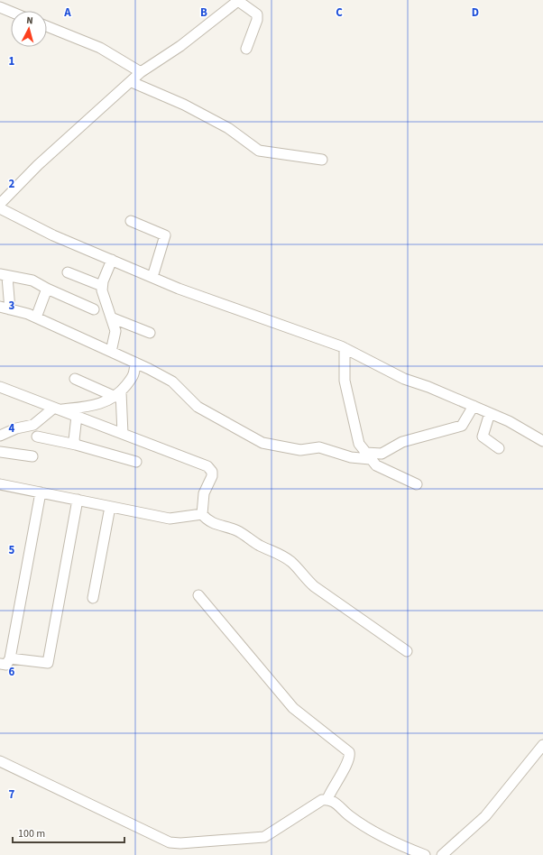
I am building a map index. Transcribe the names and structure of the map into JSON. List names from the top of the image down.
{
  "scale_bar": "100 m",
  "north": "top",
  "grid": {
    "columns": [
      "A",
      "B",
      "C",
      "D"
    ],
    "rows": [
      "1",
      "2",
      "3",
      "4",
      "5",
      "6",
      "7"
    ]
  }
}
